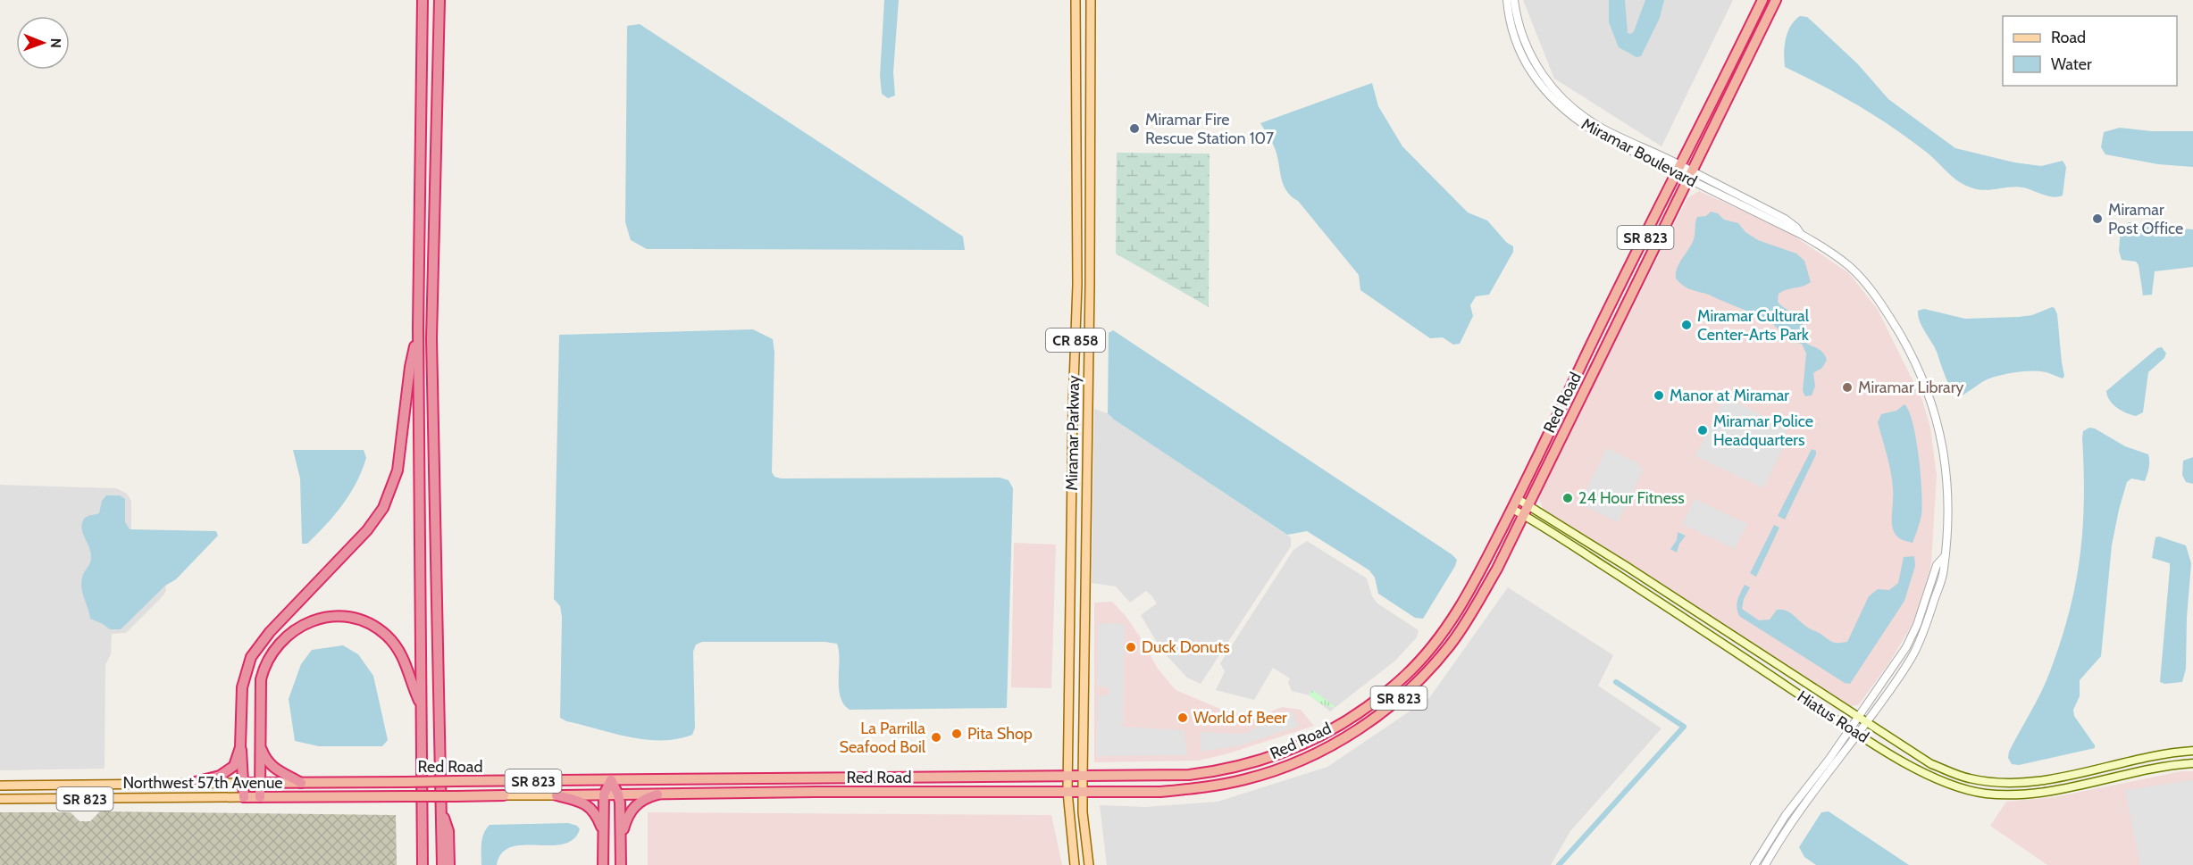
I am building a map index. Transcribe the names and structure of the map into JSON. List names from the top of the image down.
{
  "streets": {
    "highway": ["SR 823", "Red Road", "Northwest 57th Avenue"],
    "main road": ["CR 858", "Miramar Parkway", "Hiatus Road"],
    "street": ["Miramar Boulevard"]
  },
  "crossings": [
    ["Miramar Boulevard", "Red Road"],
    ["Miramar Boulevard", "Hiatus Road"],
    ["Red Road", "Miramar Parkway"],
    ["Red Road", "Hiatus Road"],
    ["Red Road", "Northwest 57th Avenue"]
  ],
  "places": [
    "Miramar Fire Rescue Station 107",
    "Miramar Post Office",
    "Miramar Cultural Center-Arts Park",
    "Miramar Library",
    "Manor at Miramar",
    "Miramar Police Headquarters",
    "24 Hour Fitness",
    "Duck Donuts",
    "World of Beer",
    "Pita Shop",
    "La Parrilla Seafood Boil"
  ],
  "legend": ["Road", "Water"],
  "north": "right"
}
